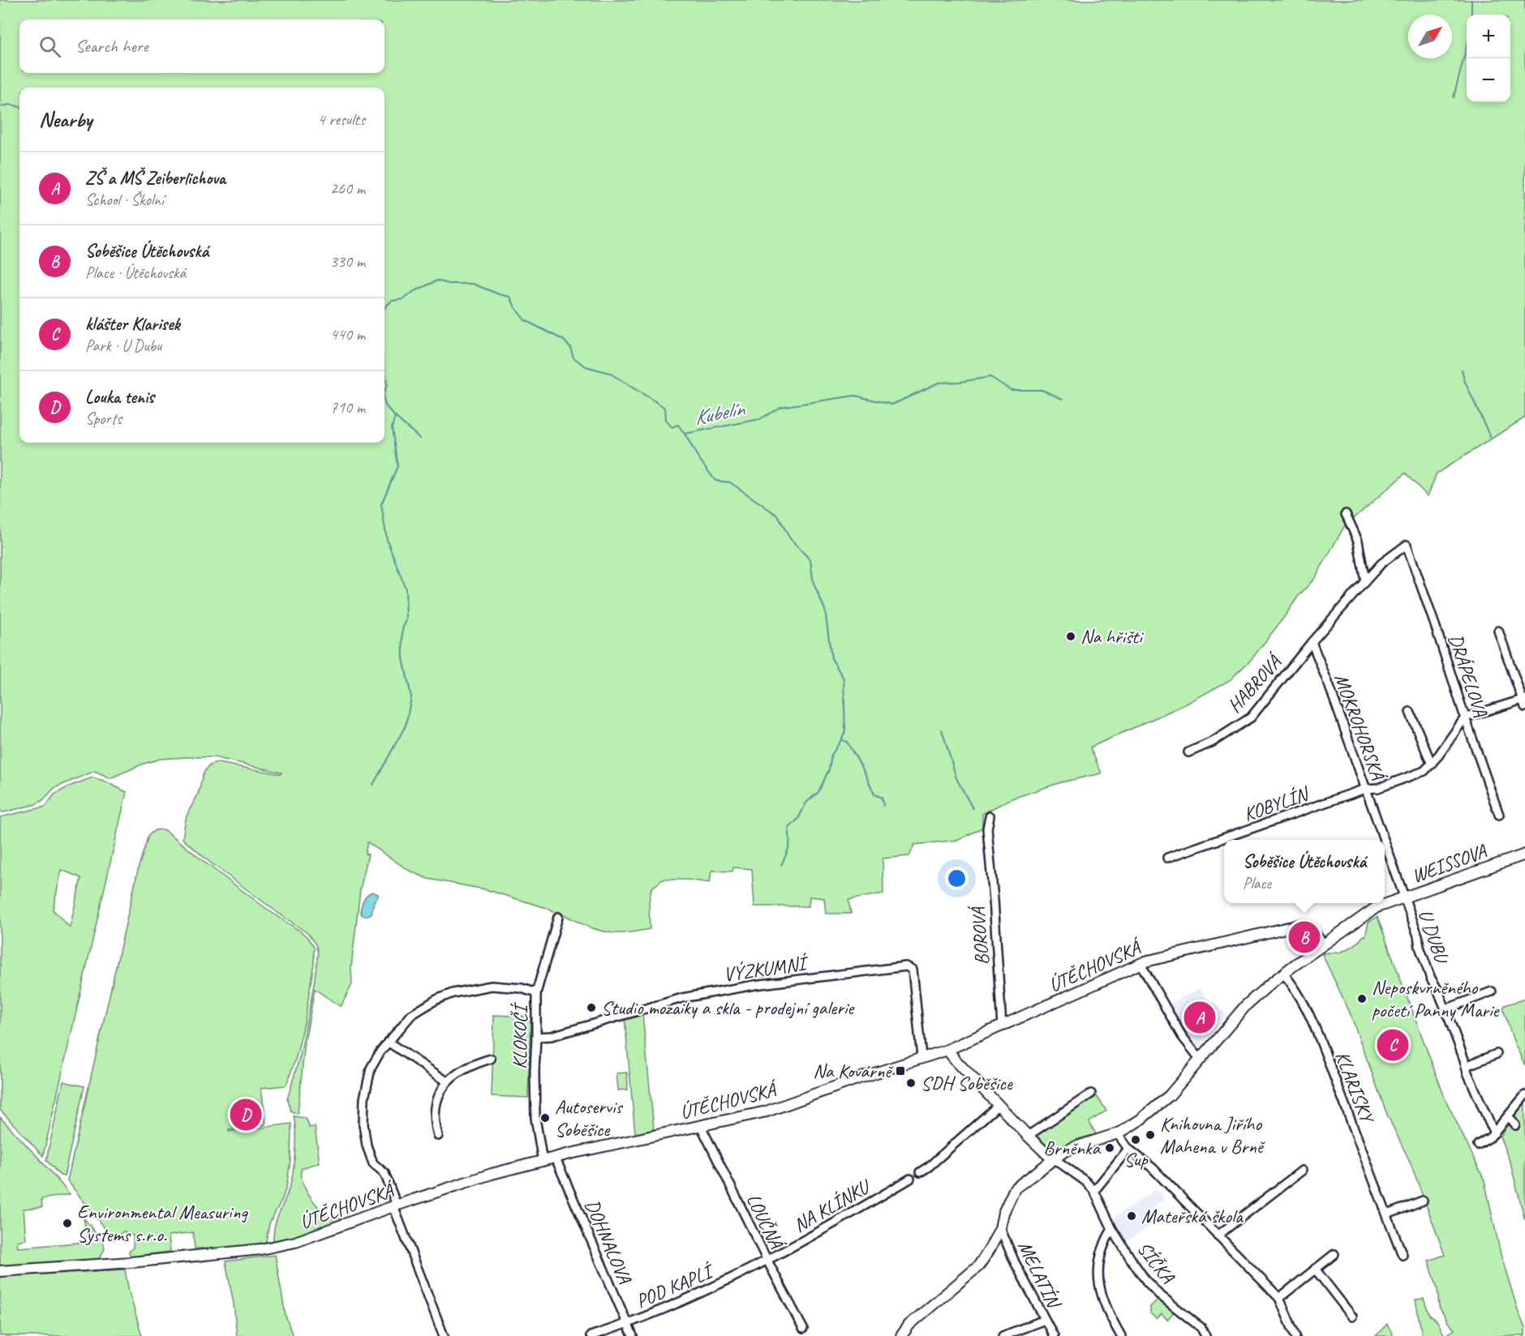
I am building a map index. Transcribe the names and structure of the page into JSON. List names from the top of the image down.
{
  "streets": {
    "street": [
      "DRÁPELOVA",
      "HABROVÁ",
      "MOKROHORSKÁ",
      "KOBYLÍN",
      "WEISSOVA",
      "U DUBU",
      "BOROVÁ",
      "ÚTĚCHOVSKÁ",
      "VÝZKUMNÍ",
      "KLOKOČÍ",
      "KLARISKY",
      "NA KLÍNKU",
      "LOUČNÁ",
      "DOHNALOVA",
      "SÍČKA",
      "MELATÍN",
      "POD KAPLÍ"
    ]
  },
  "crossings": [
    ["HABROVÁ", "MOKROHORSKÁ"],
    ["MOKROHORSKÁ", "KOBYLÍN"],
    ["MOKROHORSKÁ", "WEISSOVA"],
    ["MOKROHORSKÁ", "U DUBU"],
    ["WEISSOVA", "U DUBU"],
    ["WEISSOVA", "ÚTĚCHOVSKÁ"],
    ["WEISSOVA", "KLARISKY"],
    ["WEISSOVA", "SÍČKA"],
    ["WEISSOVA", "MELATÍN"],
    ["BOROVÁ", "ÚTĚCHOVSKÁ"],
    ["ÚTĚCHOVSKÁ", "VÝZKUMNÍ"],
    ["ÚTĚCHOVSKÁ", "KLOKOČÍ"],
    ["ÚTĚCHOVSKÁ", "LOUČNÁ"],
    ["ÚTĚCHOVSKÁ", "DOHNALOVA"],
    ["VÝZKUMNÍ", "KLOKOČÍ"],
    ["NA KLÍNKU", "LOUČNÁ"],
    ["NA KLÍNKU", "POD KAPLÍ"],
    ["LOUČNÁ", "POD KAPLÍ"],
    ["DOHNALOVA", "POD KAPLÍ"]
  ],
  "water": ["Kubelín"],
  "places": {
    "other": [
      "Na hřišti",
      "Neposkvrněného početí Panny Marie",
      "Studio mozaiky a skla - prodejní galerie",
      "SDH Soběšice",
      "Autoservis Soběšice",
      "Knihovna Jiřího Mahena v Brně",
      "Sup",
      "Brněnka",
      "Mateřská škola",
      "Environmental Measuring Systems s.r.o."
    ],
    "transit": ["Na Kovárně"]
  },
  "north": "top right",
  "page": {
    "map_buttons": ["+", "−"],
    "search": "Search here",
    "heading": ["Nearby", "4 results"],
    "list": [
      {
        "mark": "A",
        "name": "ZŠ a MŠ Zeiberlichova",
        "note": "School · Školní",
        "value": "260 m"
      },
      {
        "mark": "B",
        "name": "Soběšice Útěchovská",
        "note": "Place · Útěchovská",
        "value": "330 m"
      },
      {
        "mark": "C",
        "name": "klášter Klarisek",
        "note": "Park · U Dubu",
        "value": "440 m"
      },
      {
        "mark": "D",
        "name": "Louka tenis",
        "note": "Sports",
        "value": "710 m"
      }
    ],
    "popup": ["Soběšice Útěchovská", "Place"],
    "pins": [
      "B",
      "A",
      "C",
      "D"
    ]
  }
}
